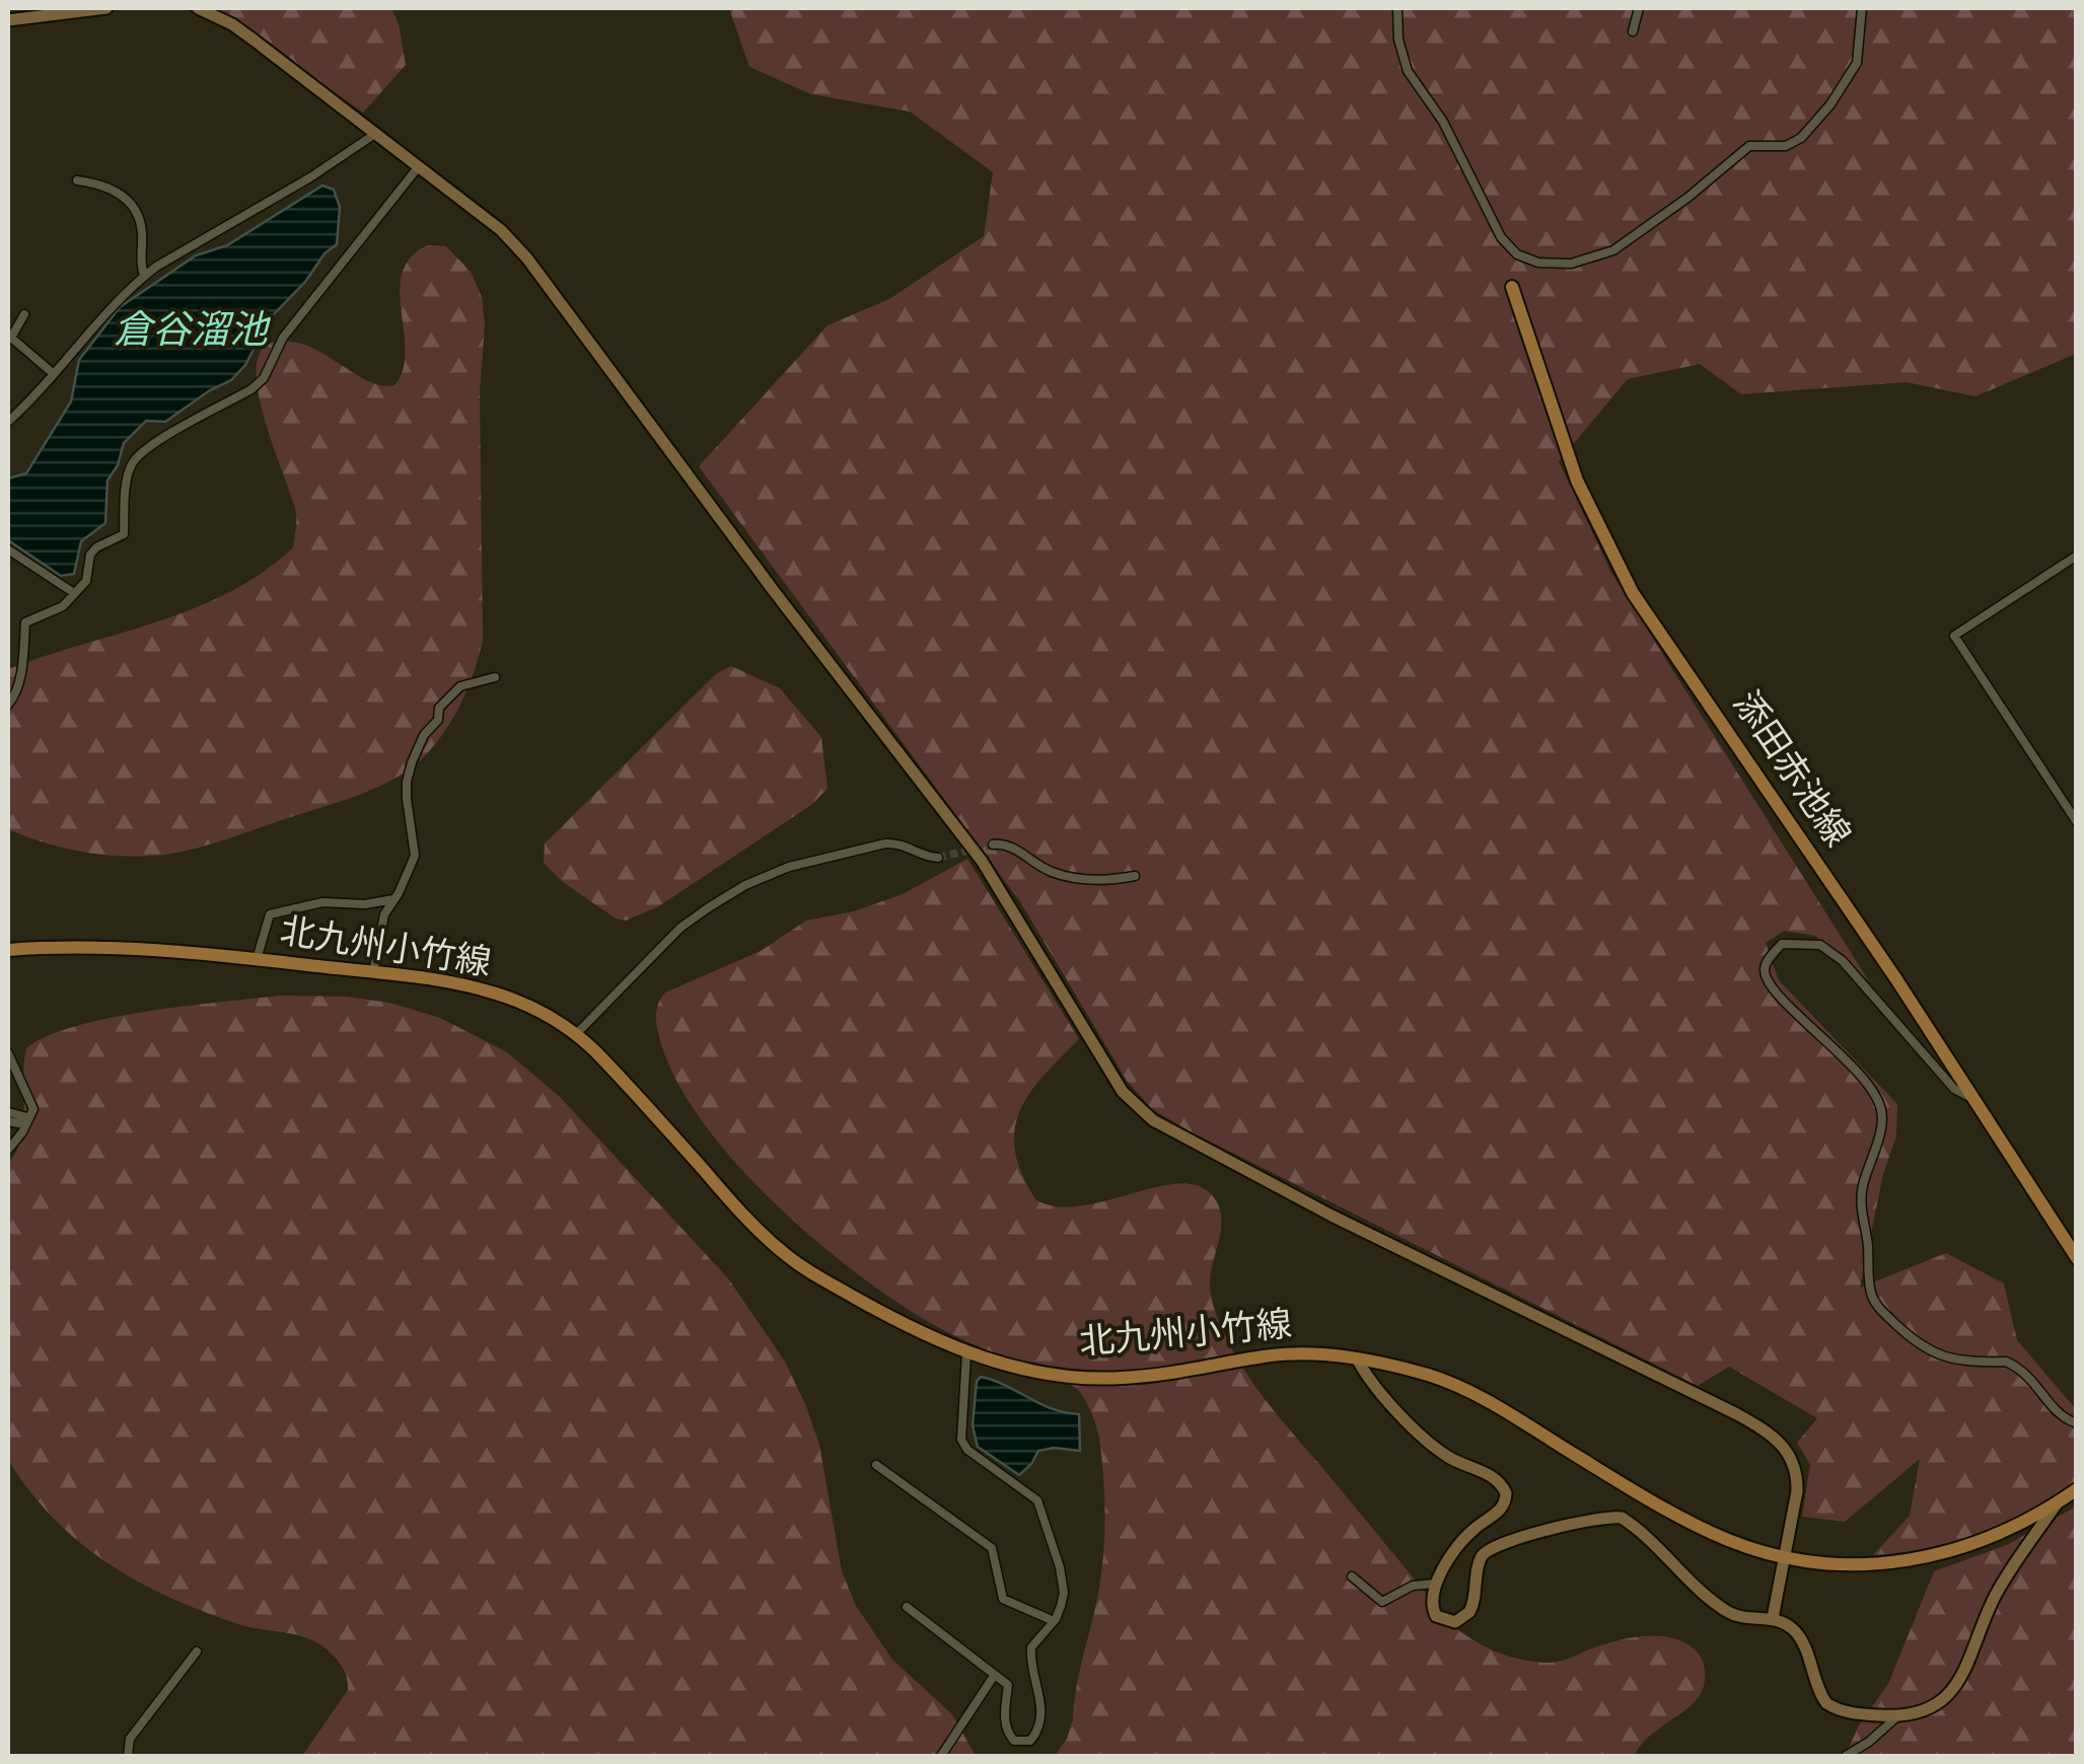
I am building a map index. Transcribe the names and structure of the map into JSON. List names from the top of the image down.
{
  "streets": {
    "main road": ["添田赤池線", "北九州小竹線"]
  },
  "water": ["倉谷溜池"]
}
